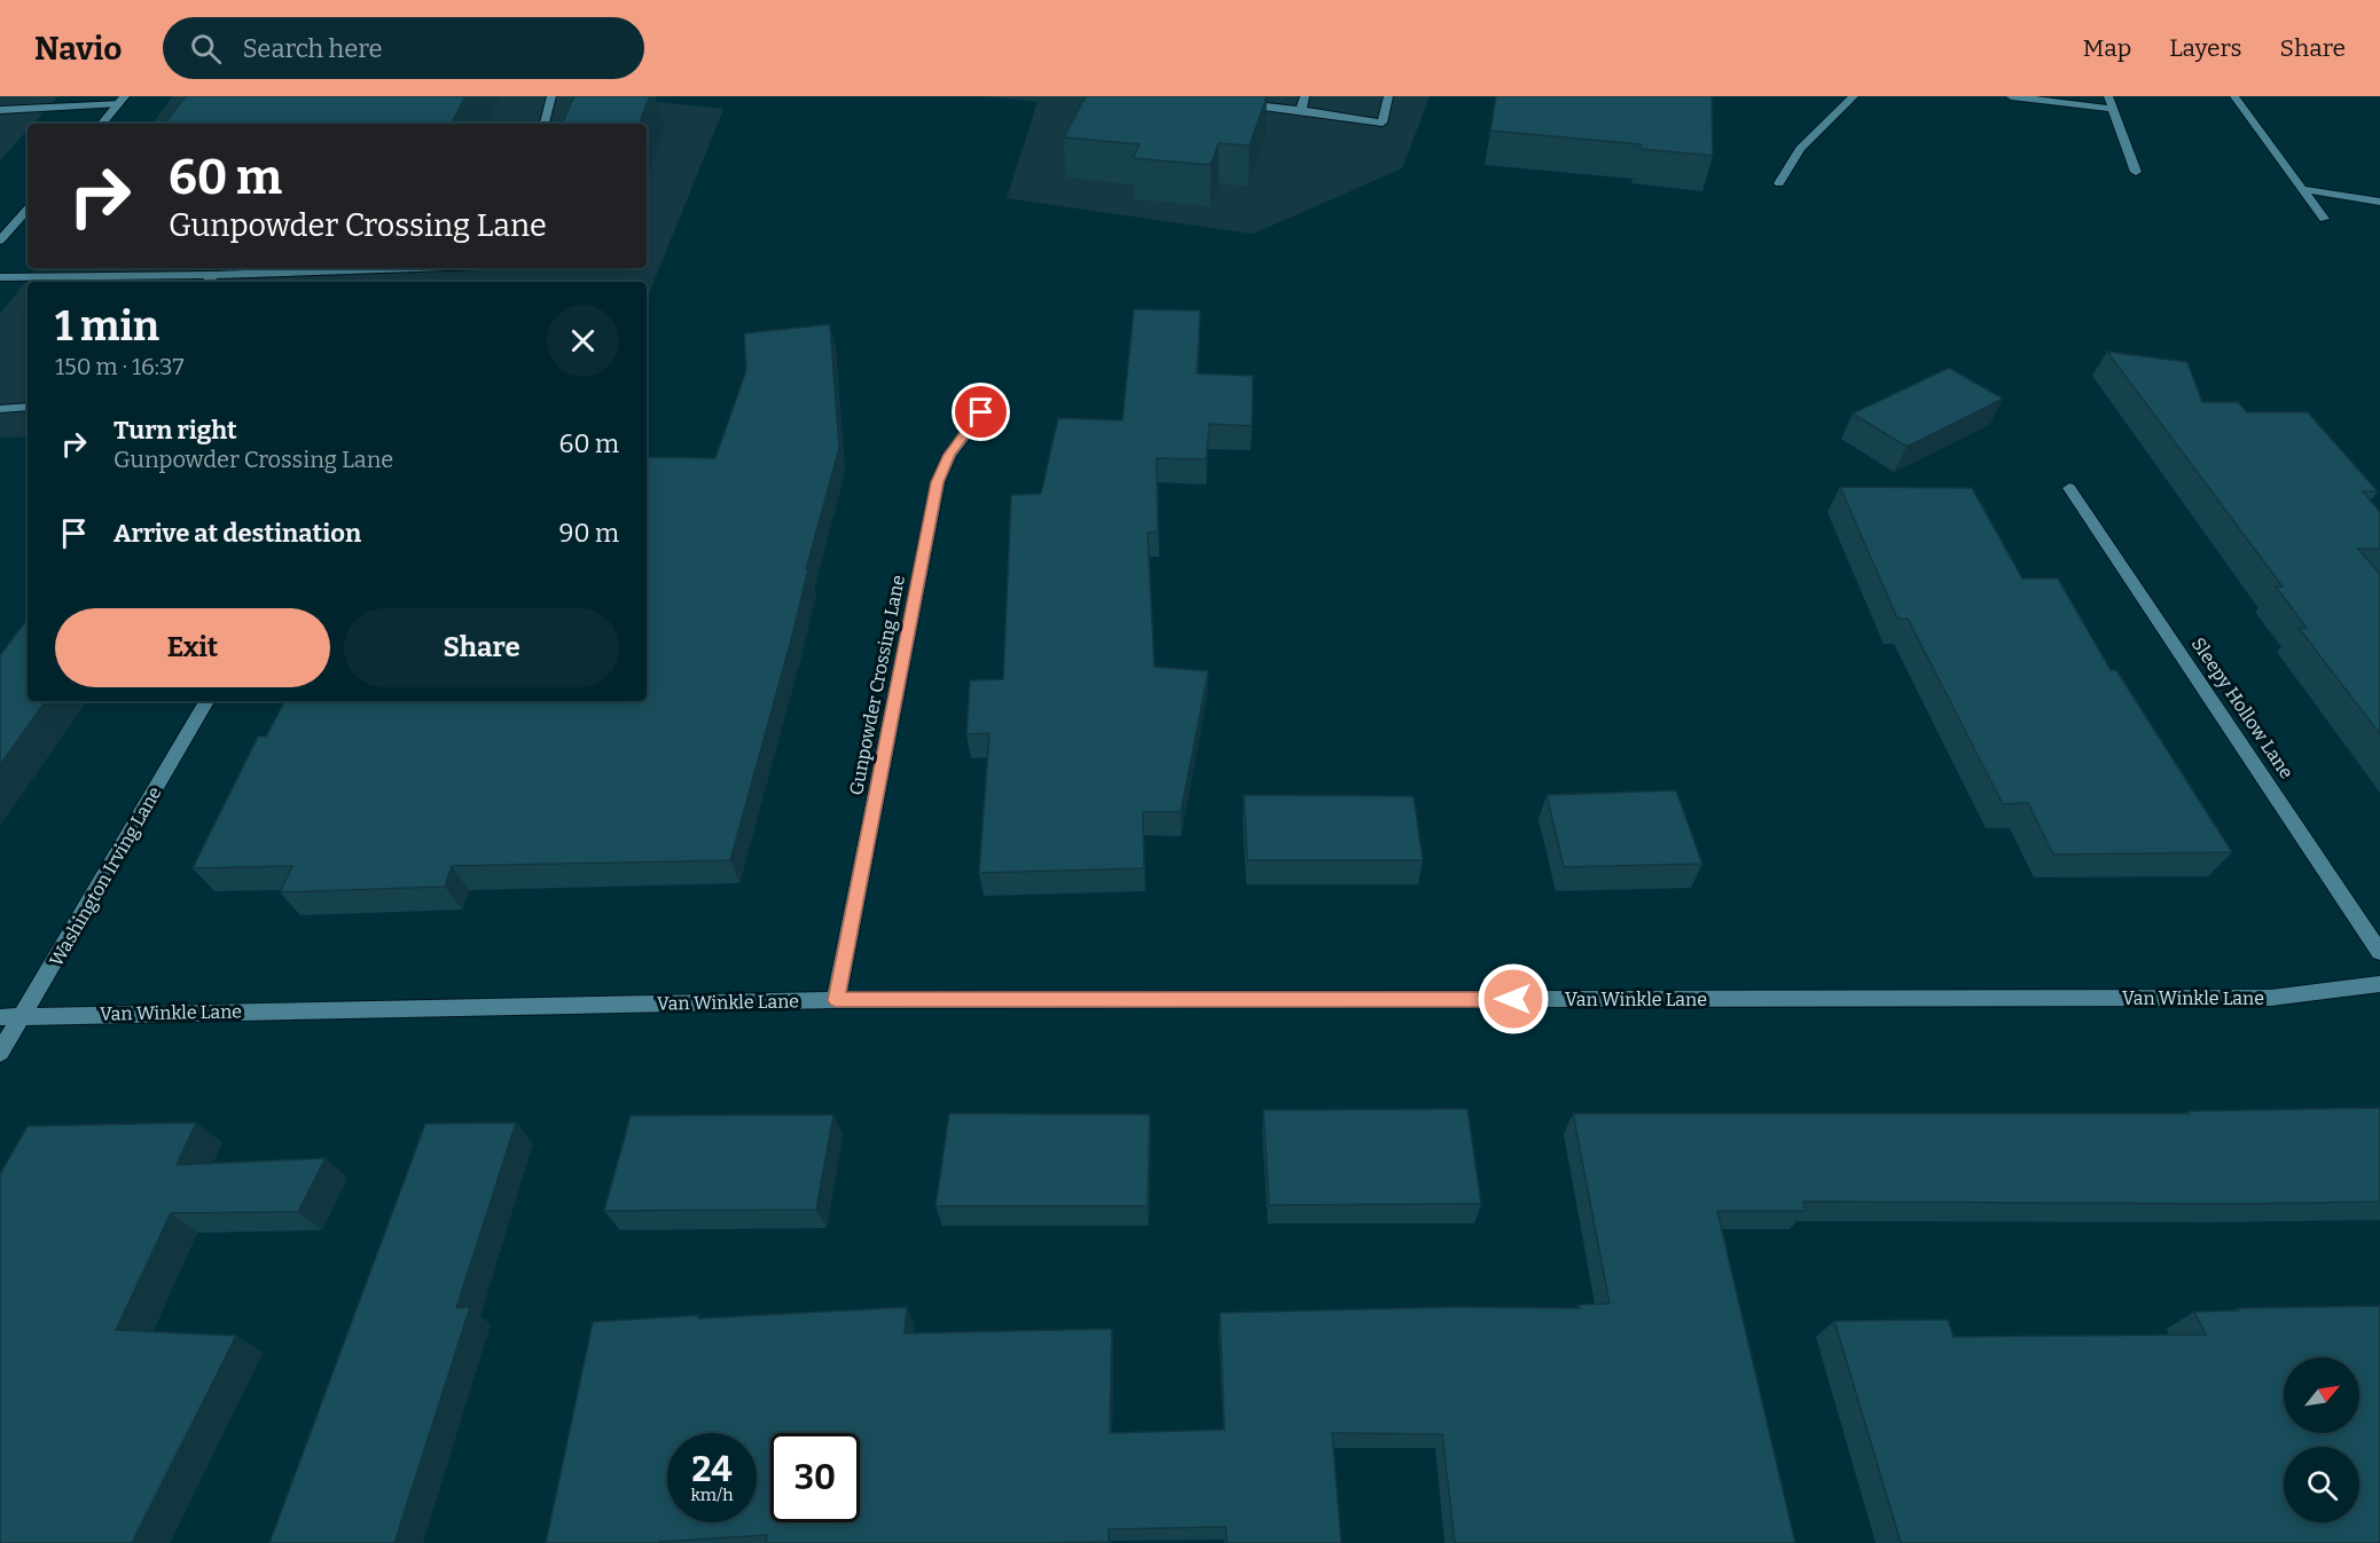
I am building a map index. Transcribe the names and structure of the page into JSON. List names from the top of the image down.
{
  "streets": {
    "street": [
      "Gunpowder Crossing Lane",
      "Sleepy Hollow Lane",
      "Washington Irving Lane",
      "Van Winkle Lane"
    ]
  },
  "crossings": [
    ["Gunpowder Crossing Lane", "Van Winkle Lane"],
    ["Washington Irving Lane", "Van Winkle Lane"]
  ],
  "north": "top right",
  "page": {
    "header": "Navio",
    "search": "Search here",
    "nav": ["Map", "Layers", "Share"],
    "turn": ["60 m", "Gunpowder Crossing Lane"],
    "heading": ["1 min", "150 m · 16:37"],
    "list": [
      {
        "name": "Turn right",
        "note": "Gunpowder Crossing Lane",
        "value": "60 m"
      },
      {
        "name": "Arrive at destination",
        "value": "90 m"
      }
    ],
    "buttons": ["Exit", "Share"],
    "speed": "24 km/h",
    "limit": "30"
  }
}
